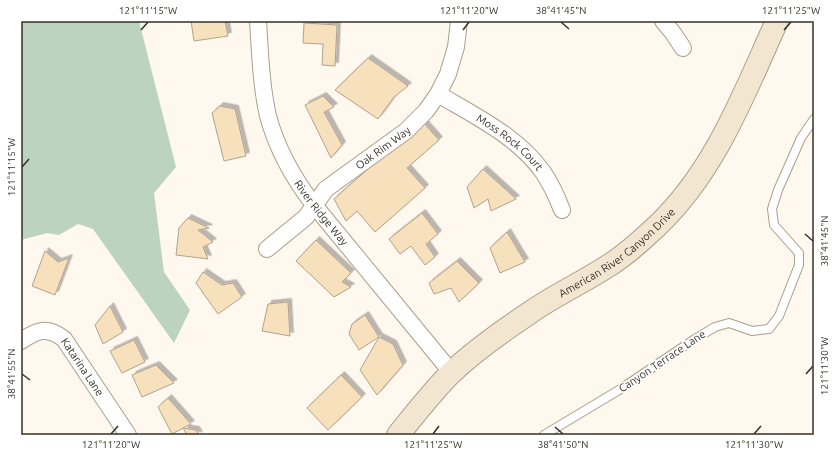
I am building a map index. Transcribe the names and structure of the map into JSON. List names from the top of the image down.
{
  "streets": {
    "main road": ["American River Canyon Drive"],
    "street": [
      "Moss Rock Court",
      "Oak Rim Way",
      "River Ridge Way",
      "Katarina Lane"
    ],
    "lane": ["Canyon Terrace Lane"]
  },
  "crossings": [
    ["Moss Rock Court", "Oak Rim Way"],
    ["Oak Rim Way", "River Ridge Way"],
    ["River Ridge Way", "American River Canyon Drive"]
  ],
  "coordinates": [
    "121°11'15\"W",
    "121°11'20\"W",
    "38°41'45\"N",
    "121°11'25\"W",
    "121°11'30\"W",
    "38°41'55\"N",
    "38°41'50\"N"
  ]
}
